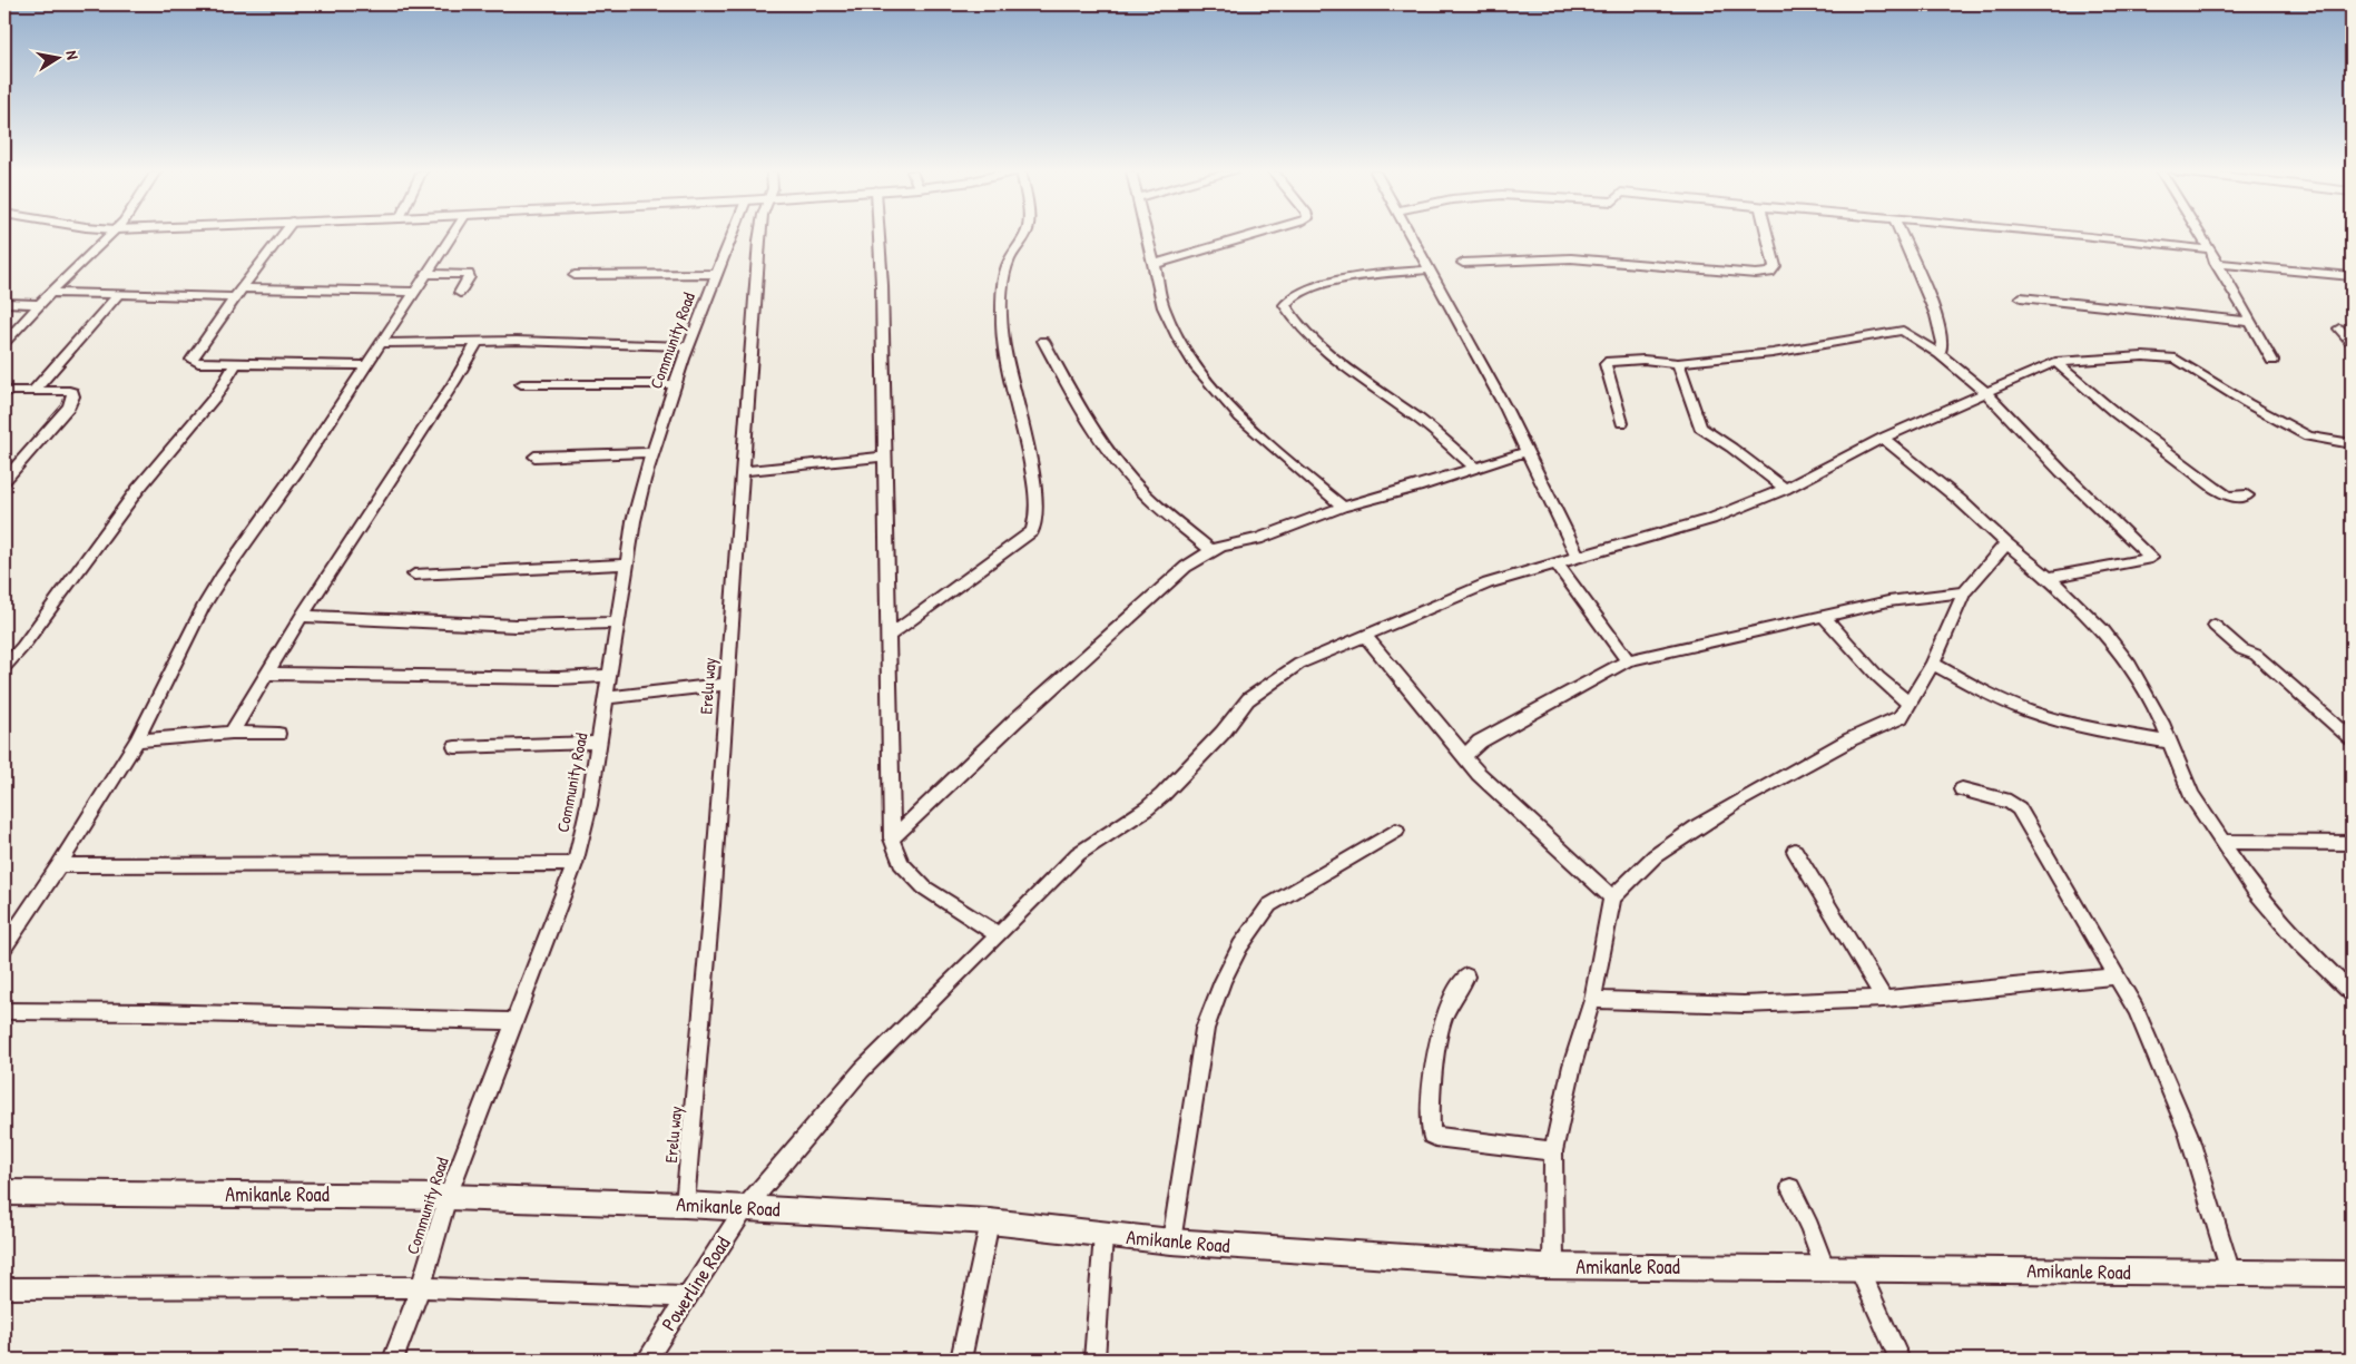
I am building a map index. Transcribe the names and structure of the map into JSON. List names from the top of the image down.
{
  "streets": {
    "street": [
      "Community Road",
      "Erelu way",
      "Amikanle Road",
      "Powerline Road"
    ]
  },
  "crossings": [
    ["Community Road", "Amikanle Road"],
    ["Erelu way", "Amikanle Road"],
    ["Amikanle Road", "Powerline Road"]
  ],
  "north": "right"
}
